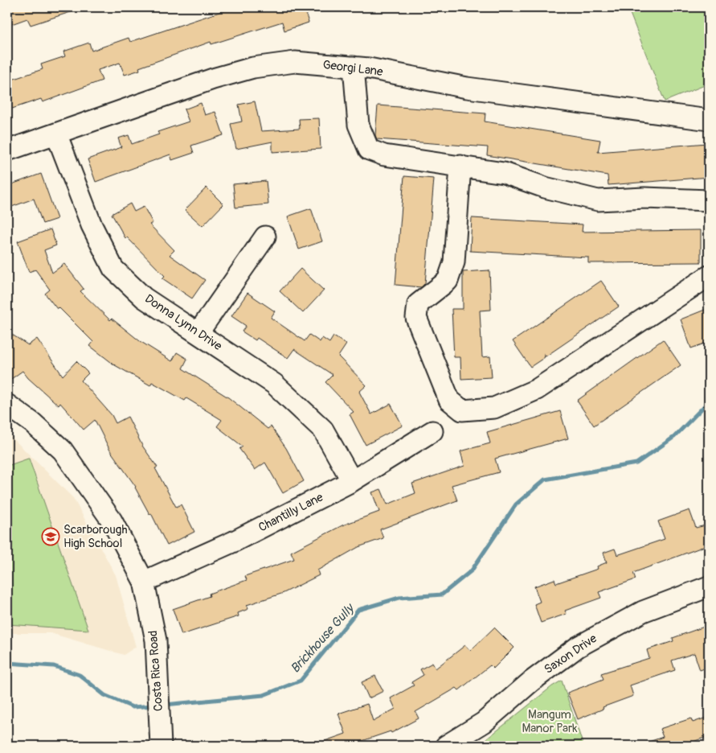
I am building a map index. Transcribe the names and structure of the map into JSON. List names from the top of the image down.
{
  "streets": {
    "street": [
      "Georgi Lane",
      "Donna Lynn Drive",
      "Chantilly Lane",
      "Saxon Drive",
      "Costa Rica Road"
    ]
  },
  "crossings": [
    ["Georgi Lane", "Donna Lynn Drive"],
    ["Donna Lynn Drive", "Chantilly Lane"],
    ["Chantilly Lane", "Costa Rica Road"]
  ],
  "water": ["Brickhouse Gully"],
  "parks": ["Mangum Manor Park"],
  "places": {
    "school or university": ["Scarborough High School"]
  }
}
